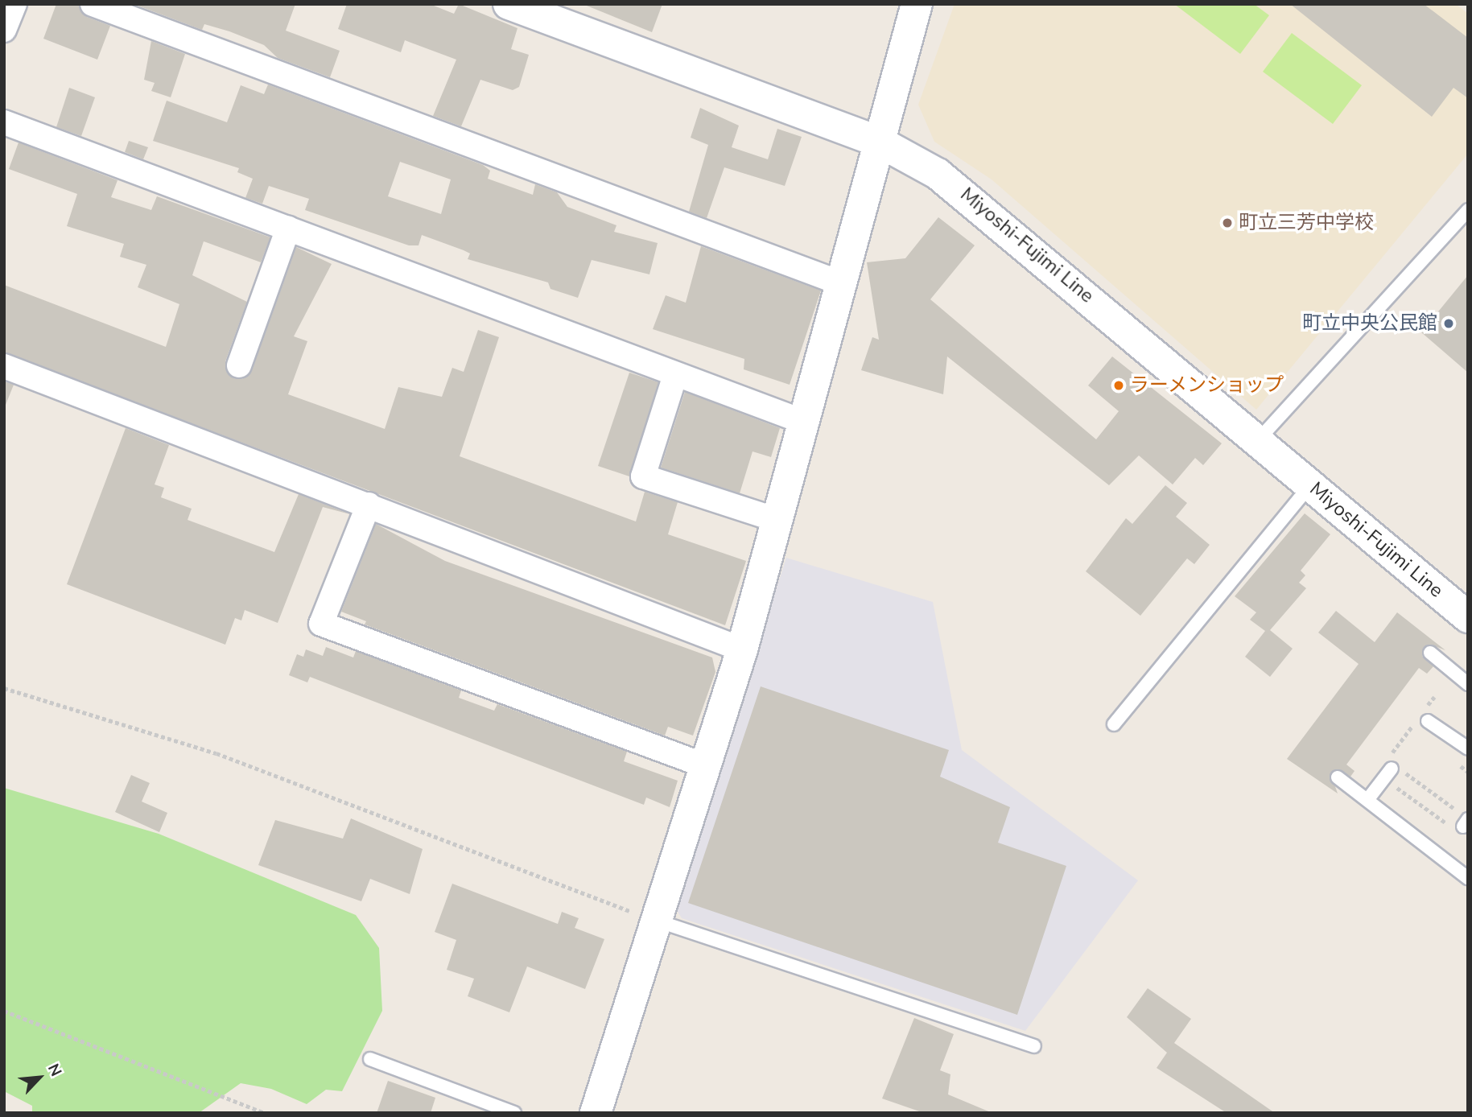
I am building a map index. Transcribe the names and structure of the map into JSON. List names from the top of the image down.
{
  "streets": {
    "street": ["Miyoshi-Fujimi Line"]
  },
  "places": ["町立三芳中学校", "町立中央公民館", "ラーメンショップ"],
  "north": "top right"
}
